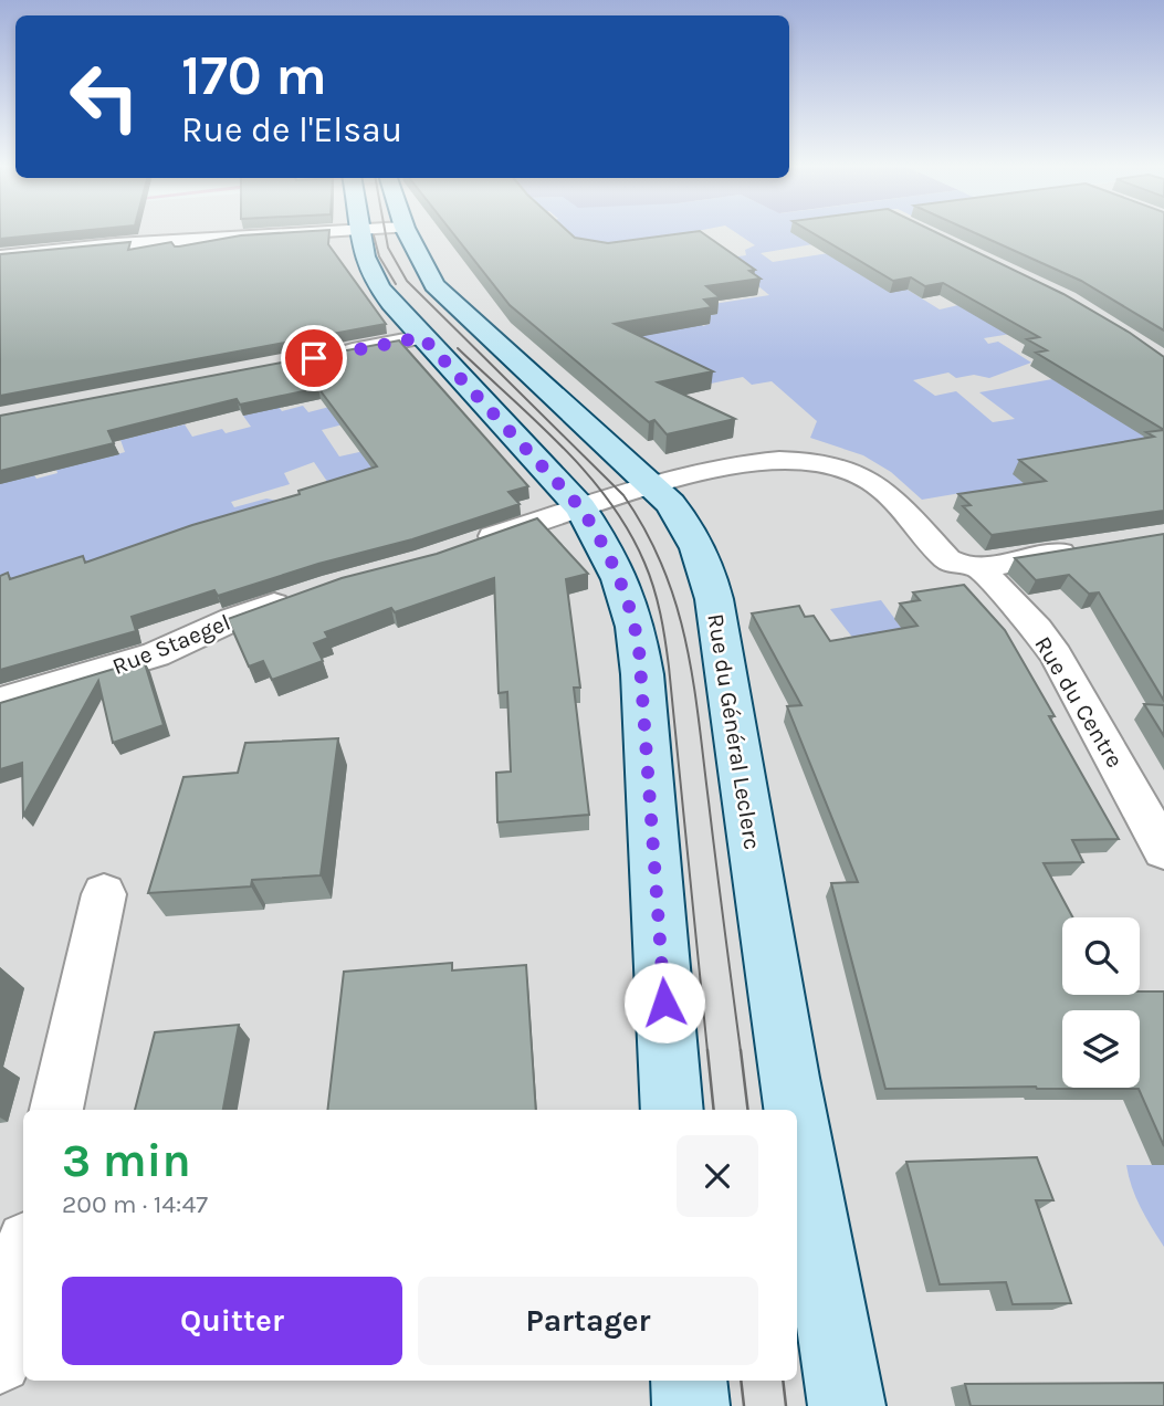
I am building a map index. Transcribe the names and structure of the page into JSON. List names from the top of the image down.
{
  "streets": {
    "main road": ["Rue du Général Leclerc"],
    "street": ["Rue Staegel", "Rue du Centre"]
  },
  "page": {
    "turn": ["170 m", "Rue de l'Elsau"],
    "heading": ["3 min", "200 m · 14:47"],
    "buttons": ["Quitter", "Partager"]
  }
}
